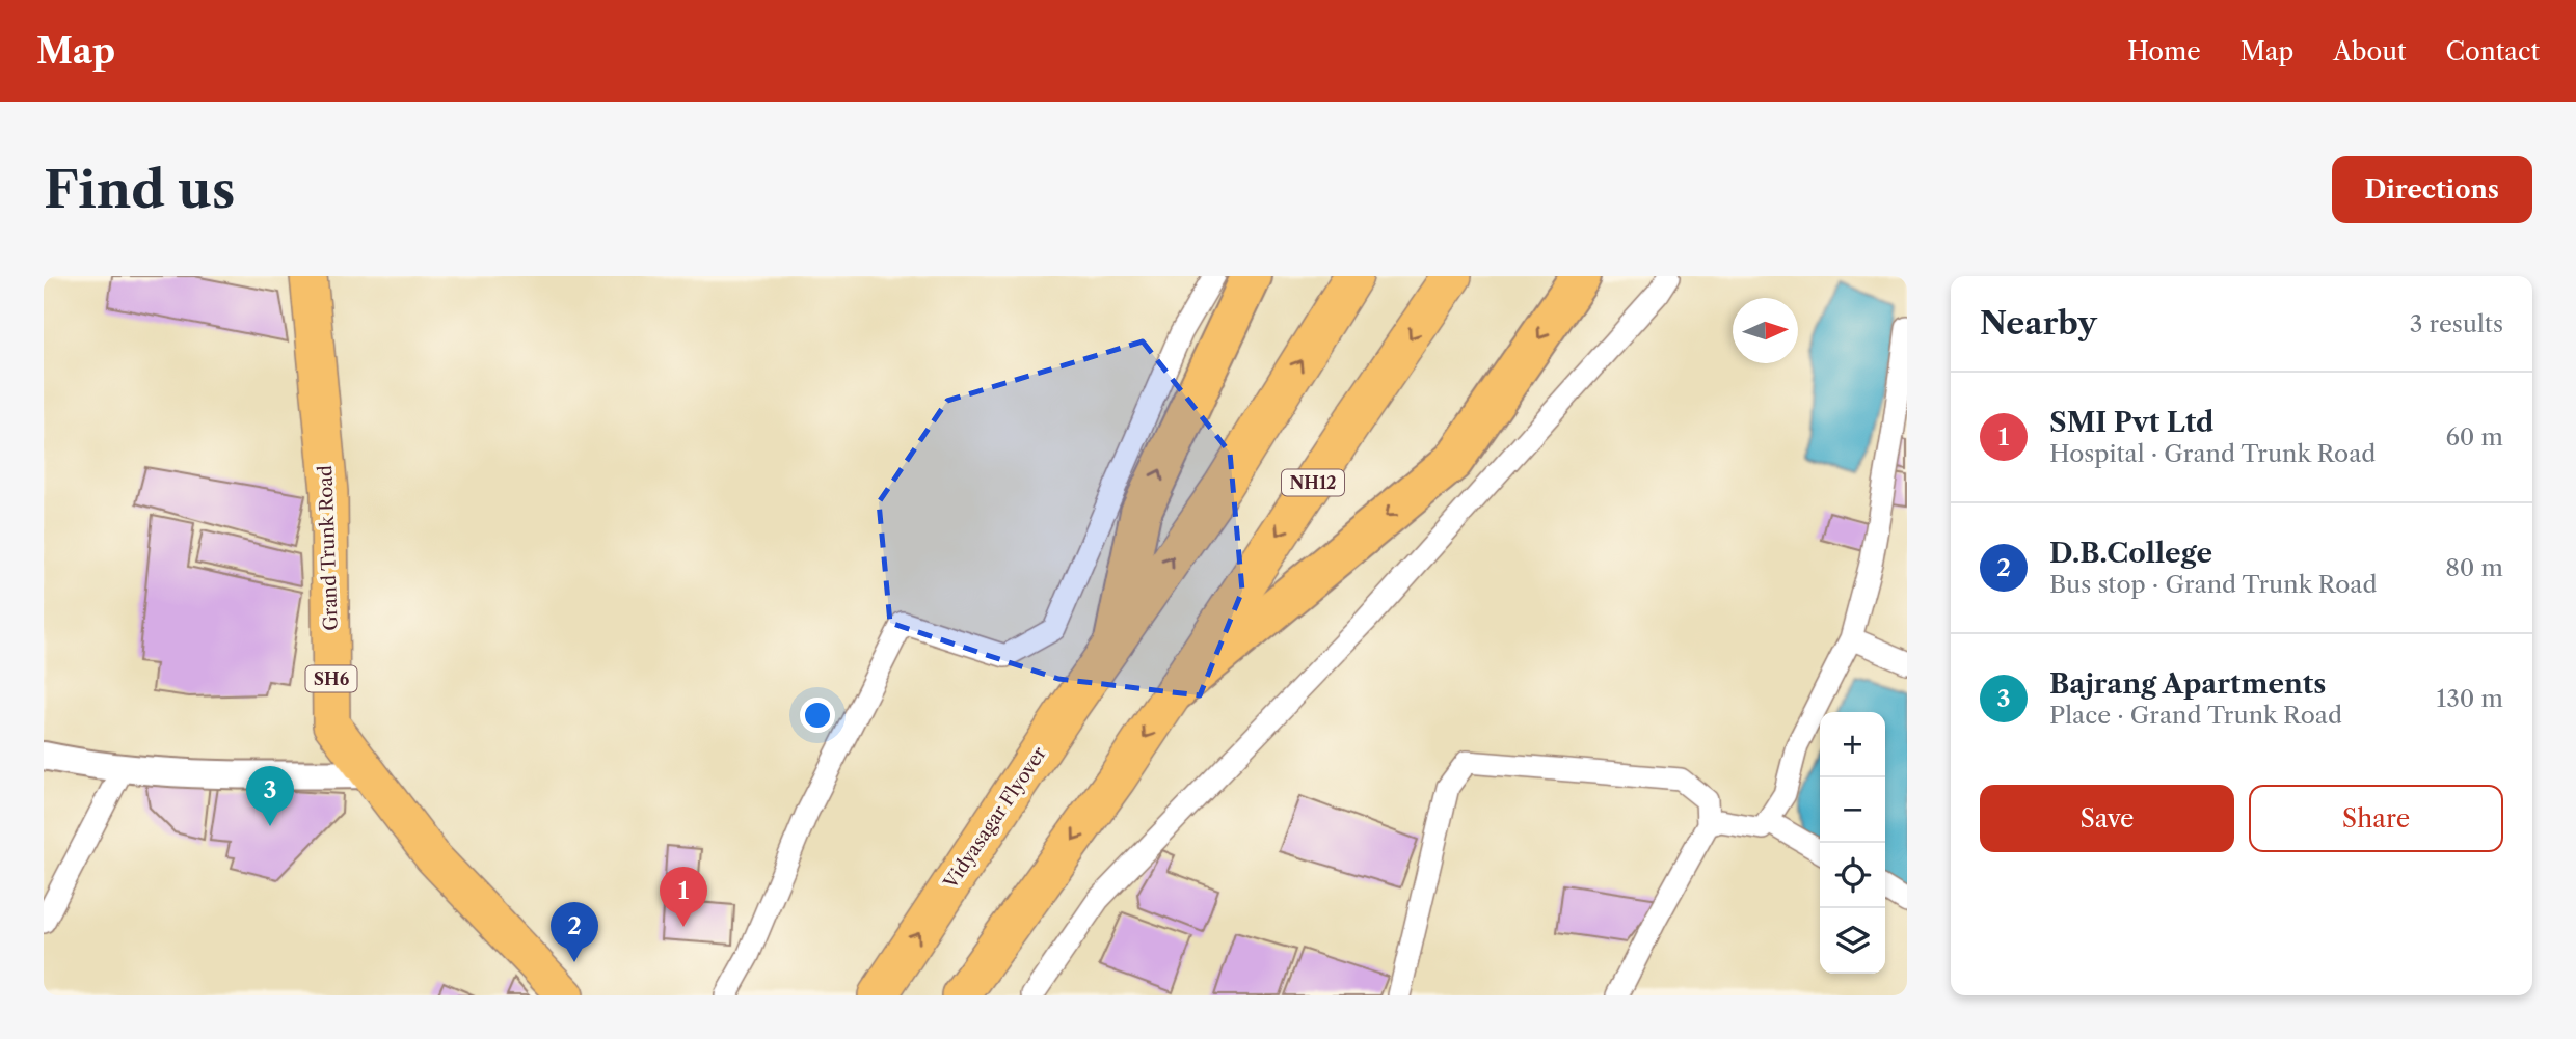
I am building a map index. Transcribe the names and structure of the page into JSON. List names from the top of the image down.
{
  "streets": {
    "highway": ["NH12", "Vidyasagar Flyover"],
    "main road": ["Grand Trunk Road", "SH6"]
  },
  "north": "right",
  "page": {
    "header": "Map",
    "nav": [
      "Home",
      "Map",
      "About",
      "Contact"
    ],
    "buttons": [
      "Directions",
      ["Save", "Share"]
    ],
    "title": "Find us",
    "heading": ["Nearby", "3 results"],
    "list": [
      {
        "mark": "1",
        "name": "SMI Pvt Ltd",
        "note": "Hospital · Grand Trunk Road",
        "value": "60 m"
      },
      {
        "mark": "2",
        "name": "D.B.College",
        "note": "Bus stop · Grand Trunk Road",
        "value": "80 m"
      },
      {
        "mark": "3",
        "name": "Bajrang Apartments",
        "note": "Place · Grand Trunk Road",
        "value": "130 m"
      }
    ],
    "map_buttons": ["+", "−"],
    "pins": ["3", "1", "2"]
  }
}
